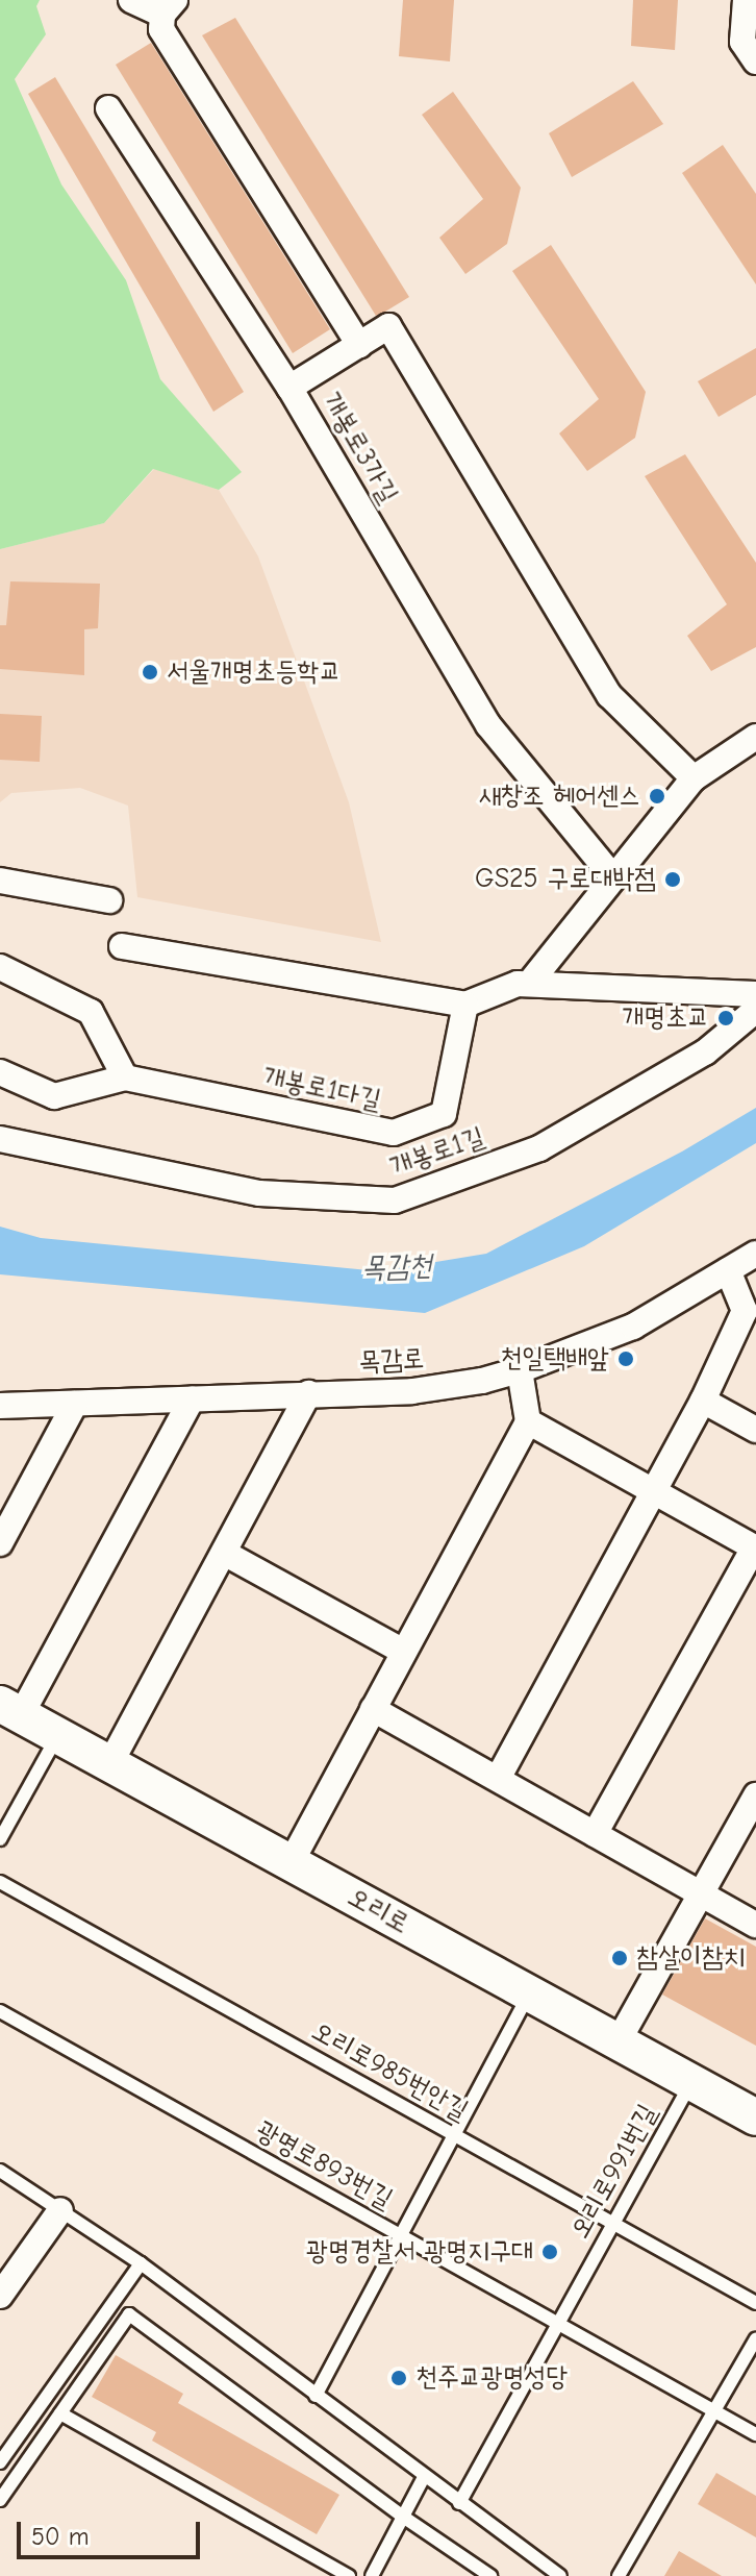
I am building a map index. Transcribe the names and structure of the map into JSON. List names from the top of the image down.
{
  "streets": {
    "main road": ["오리로"],
    "street": [
      "개봉로3가길",
      "개봉로1다길",
      "개봉로1길",
      "목감로"
    ],
    "lane": ["오리로985번안길", "광명로893번길", "오리로991번길"]
  },
  "crossings": [
    ["오리로", "오리로991번길"],
    ["오리로985번안길", "오리로991번길"],
    ["광명로893번길", "오리로991번길"]
  ],
  "water": ["목감천"],
  "places": [
    "서울개명초등학교",
    "새창조 헤어센스",
    "GS25 구로대박점",
    "개명초교",
    "천일택배앞",
    "참살이참치",
    "광명경찰서 광명지구대",
    "천주교광명성당"
  ],
  "scale_bar": "50 m"
}
